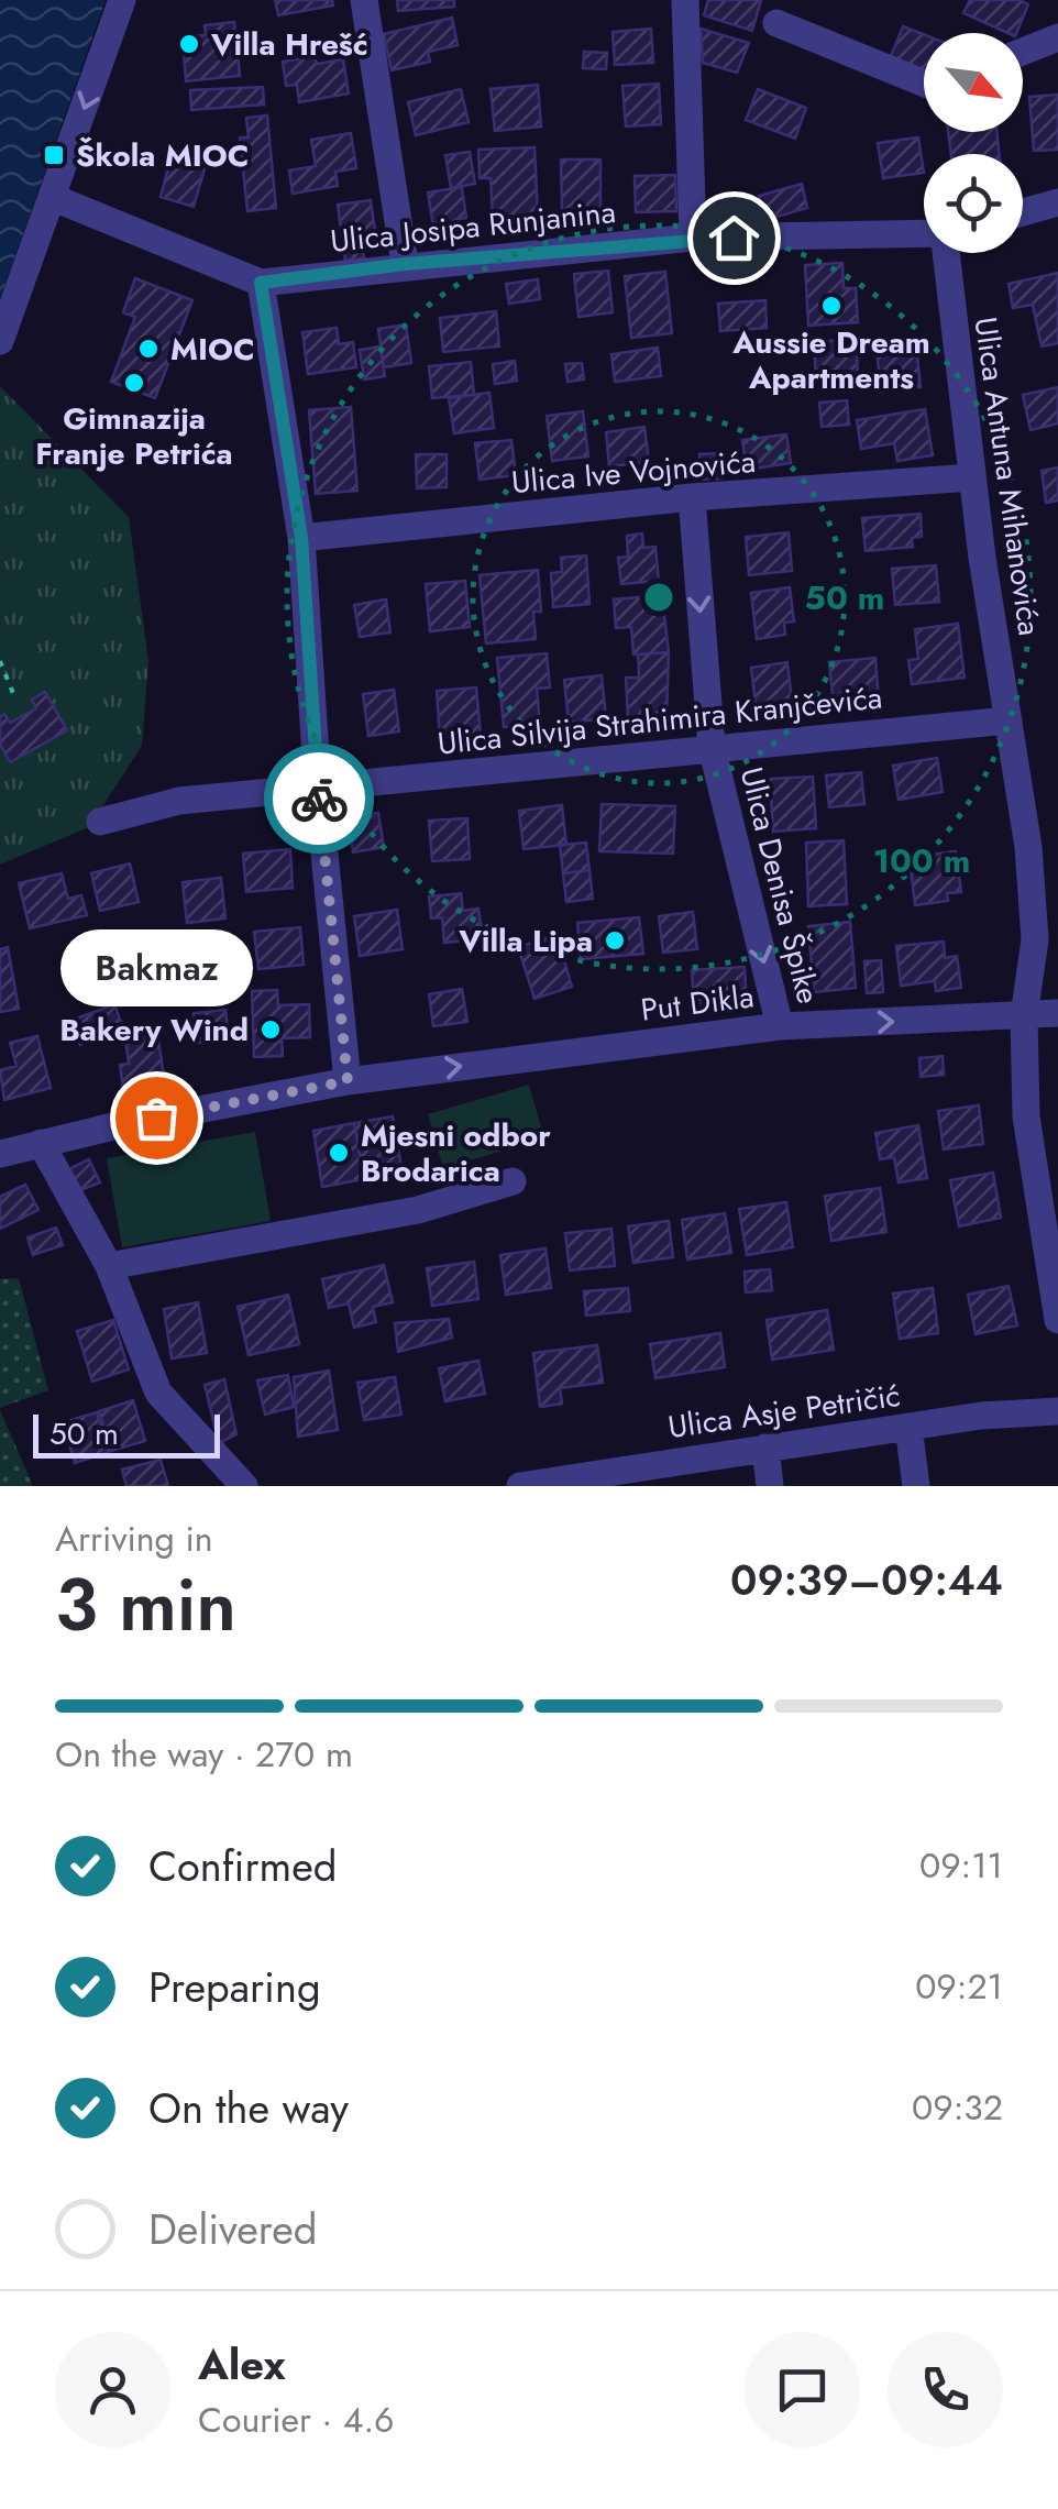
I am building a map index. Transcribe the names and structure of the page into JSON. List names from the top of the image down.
{
  "streets": {
    "street": [
      "Ulica Josipa Runjanina",
      "Ulica Ive Vojnovića",
      "Ulica Antuna Mihanovića",
      "Ulica Silvija Strahimira Kranjčevića",
      "Ulica Denisa Špike",
      "Put Dikla",
      "Ulica Asje Petričić"
    ]
  },
  "crossings": [
    ["Ulica Ive Vojnovića", "Ulica Antuna Mihanovića"],
    ["Ulica Ive Vojnovića", "Ulica Denisa Špike"],
    ["Ulica Antuna Mihanovića", "Ulica Silvija Strahimira Kranjčevića"],
    ["Ulica Antuna Mihanovića", "Put Dikla"],
    ["Ulica Silvija Strahimira Kranjčevića", "Ulica Denisa Špike"],
    ["Ulica Denisa Špike", "Put Dikla"]
  ],
  "one_way": ["Ulica Denisa Špike", "Put Dikla"],
  "places": {
    "other": [
      "Villa Hrešć",
      "Aussie Dream Apartments",
      "MIOC",
      "Gimnazija Franje Petrića",
      "Villa Lipa",
      "Bakery Wind",
      "Bakmaz",
      "Mjesni odbor Brodarica"
    ],
    "transit": ["Škola MIOC"]
  },
  "scale_bar": "50 m",
  "north": "bottom right",
  "page": {
    "bubble": "Bakmaz",
    "scale": "50 m",
    "heading": ["3 min", "Arriving in", "09:39–09:44"],
    "panel": ["Alex", "Courier · 4.6"],
    "bar": "On the way · 270 m",
    "list": [
      ["Confirmed", "09:11"],
      ["Preparing", "09:21"],
      ["On the way", "09:32"],
      "Delivered"
    ]
  },
  "rings": ["50 m", "100 m"]
}
